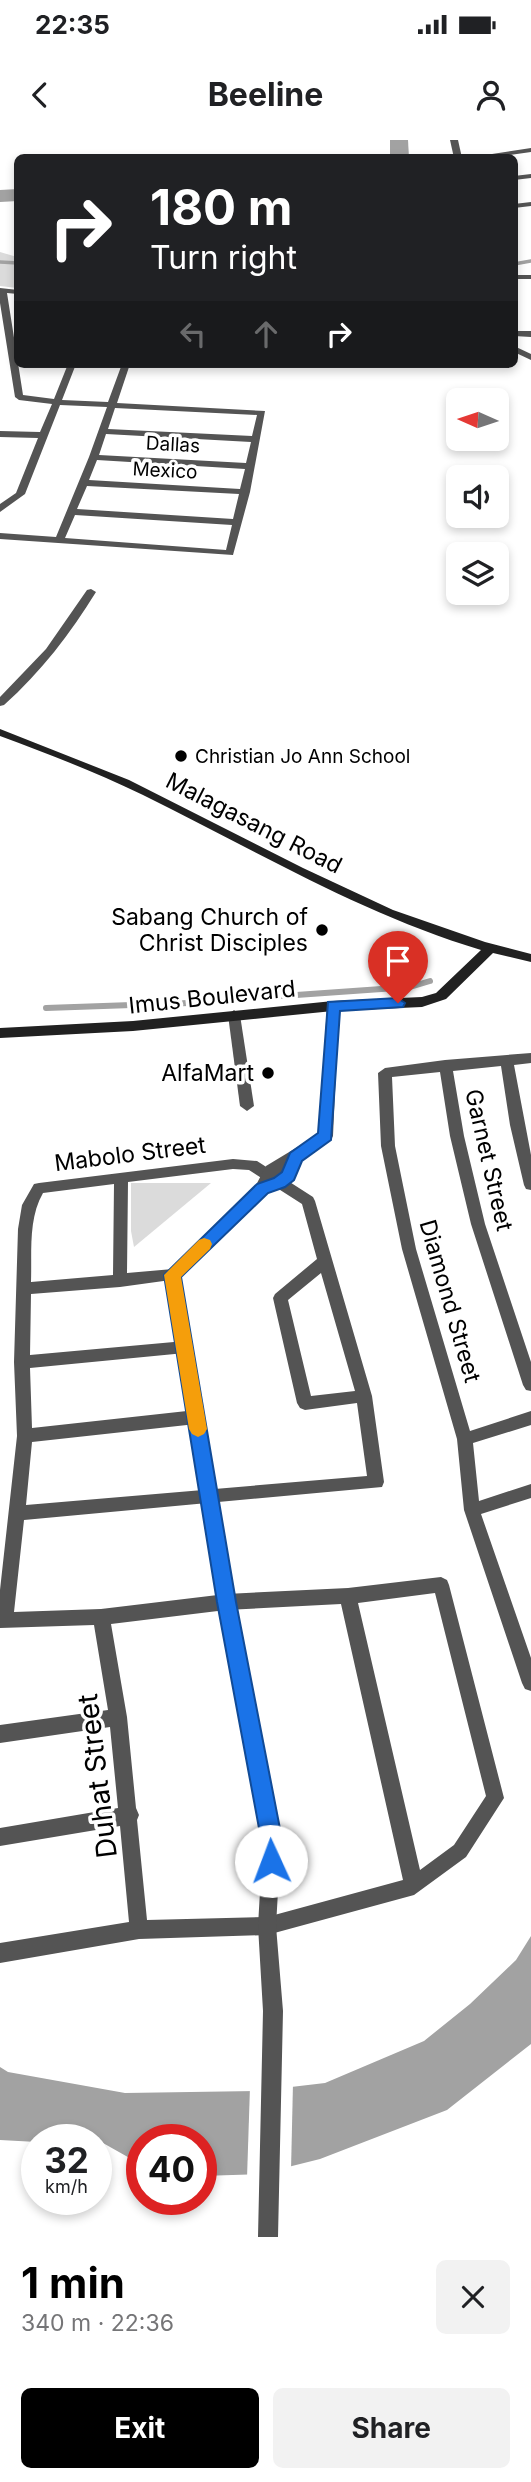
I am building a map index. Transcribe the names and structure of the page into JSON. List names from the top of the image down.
{
  "streets": {
    "main road": ["Malagasang Road", "Imus Boulevard"],
    "street": [
      "Dallas",
      "Mexico",
      "Mabolo Street",
      "Garnet Street",
      "Diamond Street",
      "Duhat Street"
    ]
  },
  "crossings": [
    ["Malagasang Road", "Imus Boulevard"],
    ["Garnet Street", "Diamond Street"]
  ],
  "places": ["Christian Jo Ann School", "Sabang Church of Christ Disciples", "AlfaMart"],
  "north": "left",
  "page": {
    "status": "22:35",
    "header": "Beeline",
    "turn": ["180 m", "Turn right"],
    "speed": "32 km/h",
    "limit": "40",
    "heading": ["1 min", "340 m · 22:36"],
    "buttons": ["Exit", "Share"]
  }
}
